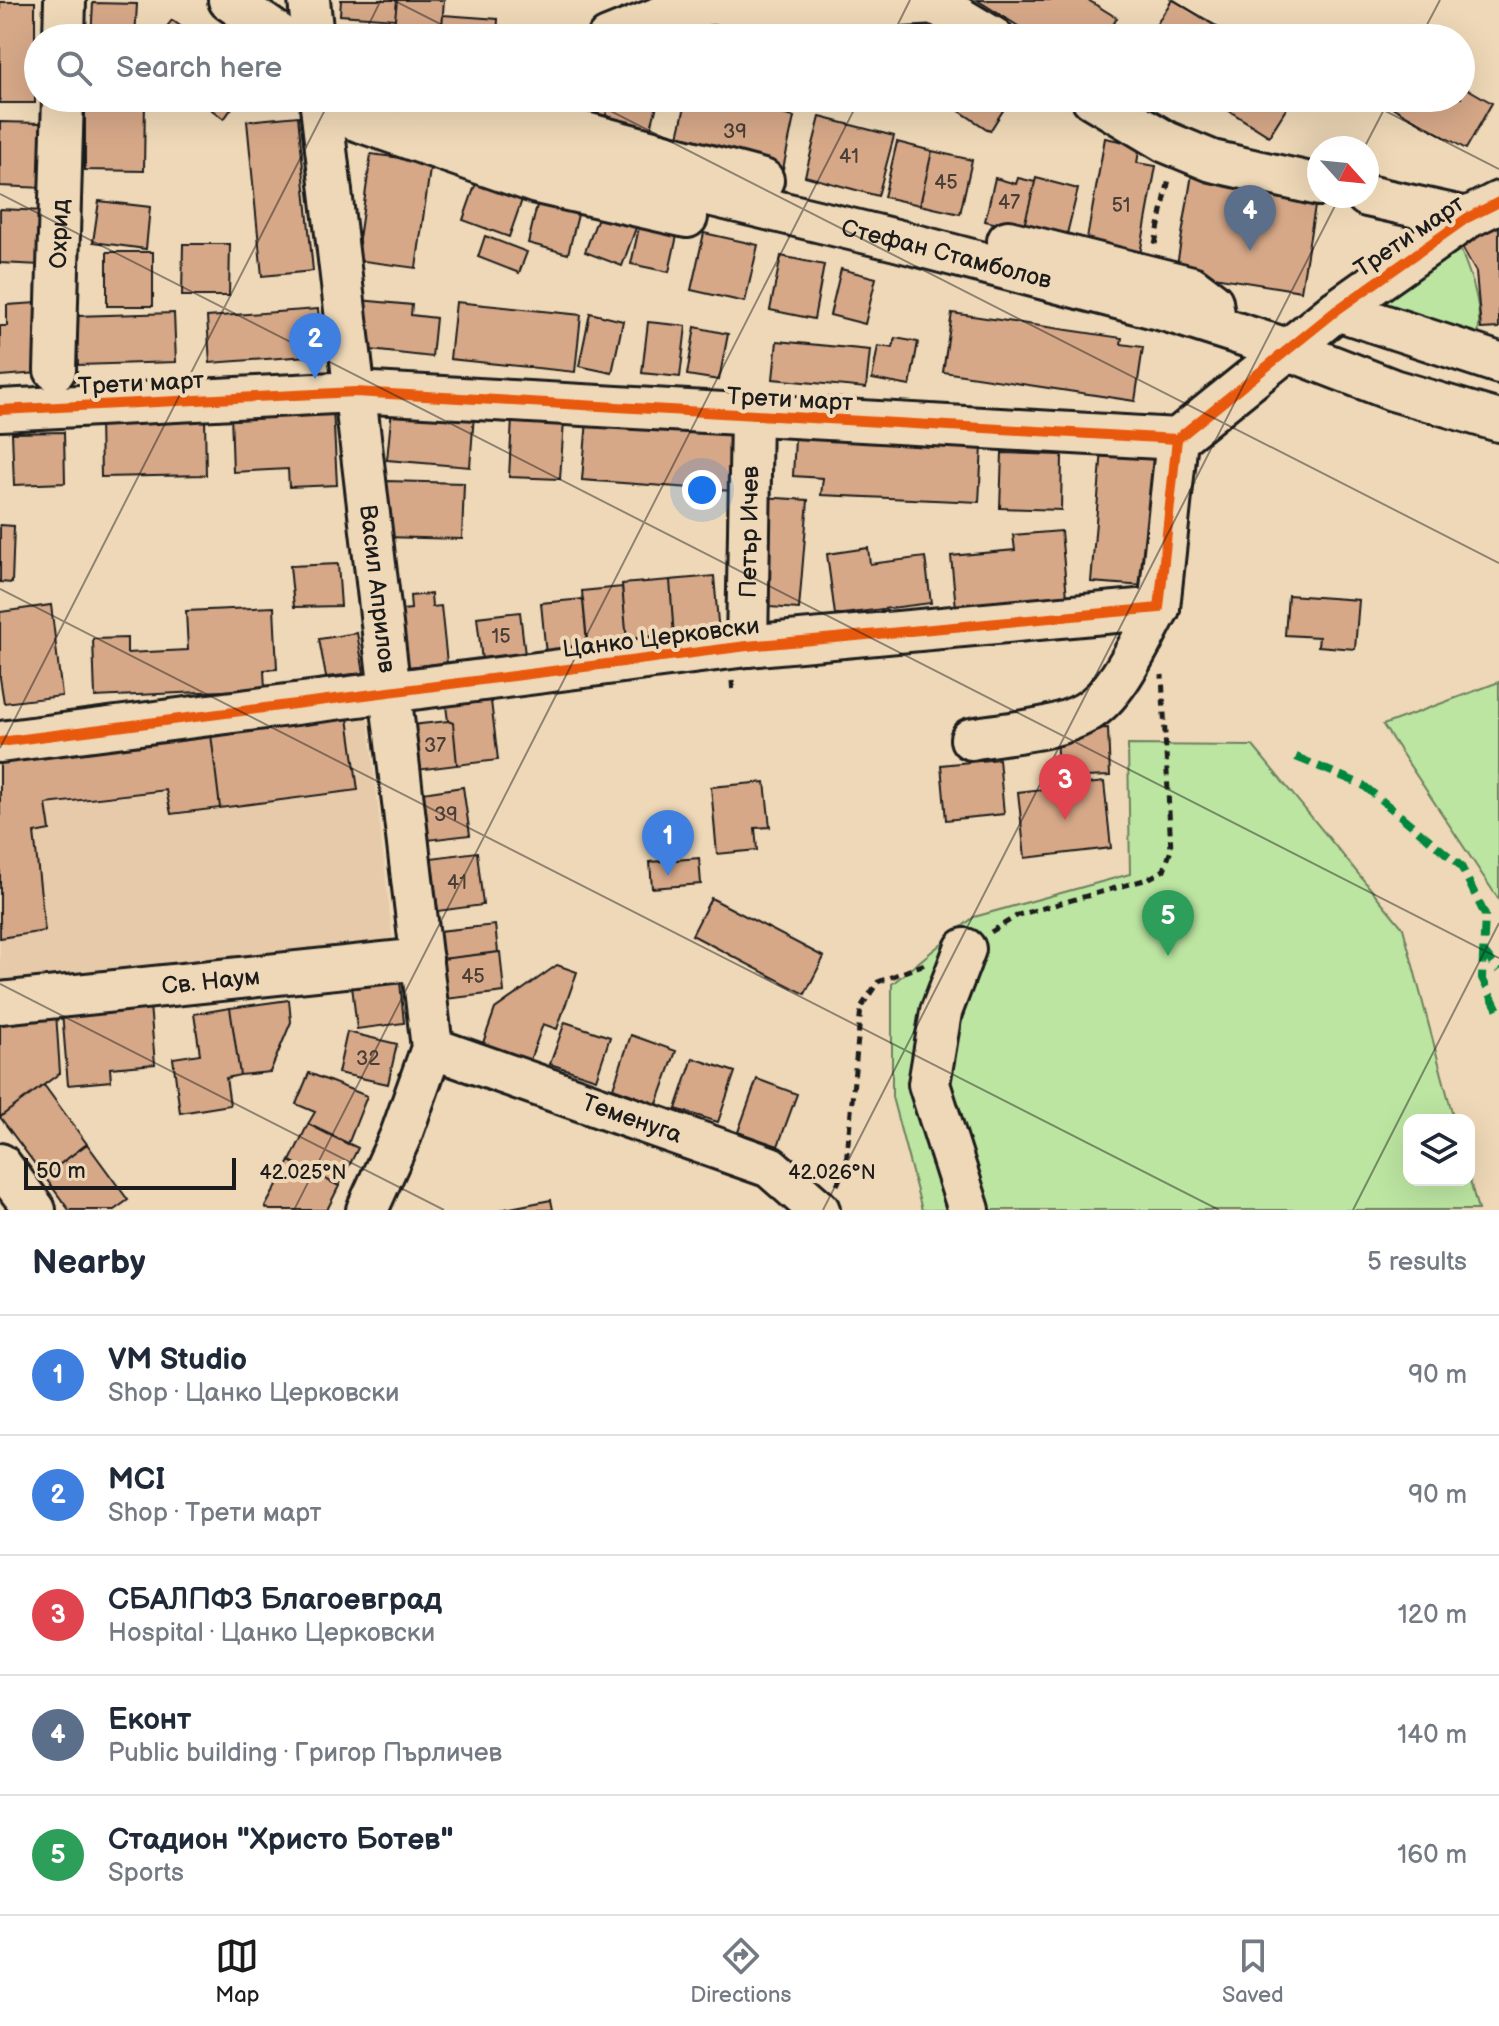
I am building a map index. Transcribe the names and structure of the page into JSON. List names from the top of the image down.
{
  "streets": {
    "street": [
      "Охрид",
      "Трети март",
      "Стефан Стамболов",
      "Петър Ичев",
      "Васил Априлов",
      "Цанко Церковски",
      "Св. Наум",
      "Теменуга"
    ]
  },
  "crossings": [
    ["Трети март", "Стефан Стамболов"],
    ["Трети март", "Петър Ичев"],
    ["Трети март", "Васил Априлов"],
    ["Петър Ичев", "Цанко Церковски"],
    ["Васил Априлов", "Цанко Церковски"],
    ["Васил Априлов", "Св. Наум"],
    ["Васил Априлов", "Теменуга"]
  ],
  "house_numbers": [
    "39",
    "41",
    "45",
    "47",
    "51",
    "15",
    "37",
    "39",
    "41",
    "45",
    "32"
  ],
  "scale_bar": "50 m",
  "north": "bottom right",
  "page": {
    "search": "Search here",
    "pins": [
      "4",
      "2",
      "3",
      "1",
      "5"
    ],
    "scale": "50 m",
    "heading": ["Nearby", "5 results"],
    "list": [
      {
        "mark": "1",
        "name": "VM Studio",
        "note": "Shop · Цанко Церковски",
        "value": "90 m"
      },
      {
        "mark": "2",
        "name": "MCI",
        "note": "Shop · Трети март",
        "value": "90 m"
      },
      {
        "mark": "3",
        "name": "СБАЛПФЗ Благоевград",
        "note": "Hospital · Цанко Церковски",
        "value": "120 m"
      },
      {
        "mark": "4",
        "name": "Еконт",
        "note": "Public building · Григор Пърличев",
        "value": "140 m"
      },
      {
        "mark": "5",
        "name": "Стадион \"Христо Ботев\"",
        "note": "Sports",
        "value": "160 m"
      }
    ],
    "nav": ["Map", "Directions", "Saved"]
  },
  "coordinates": ["42.025°N", "42.026°N"]
}
